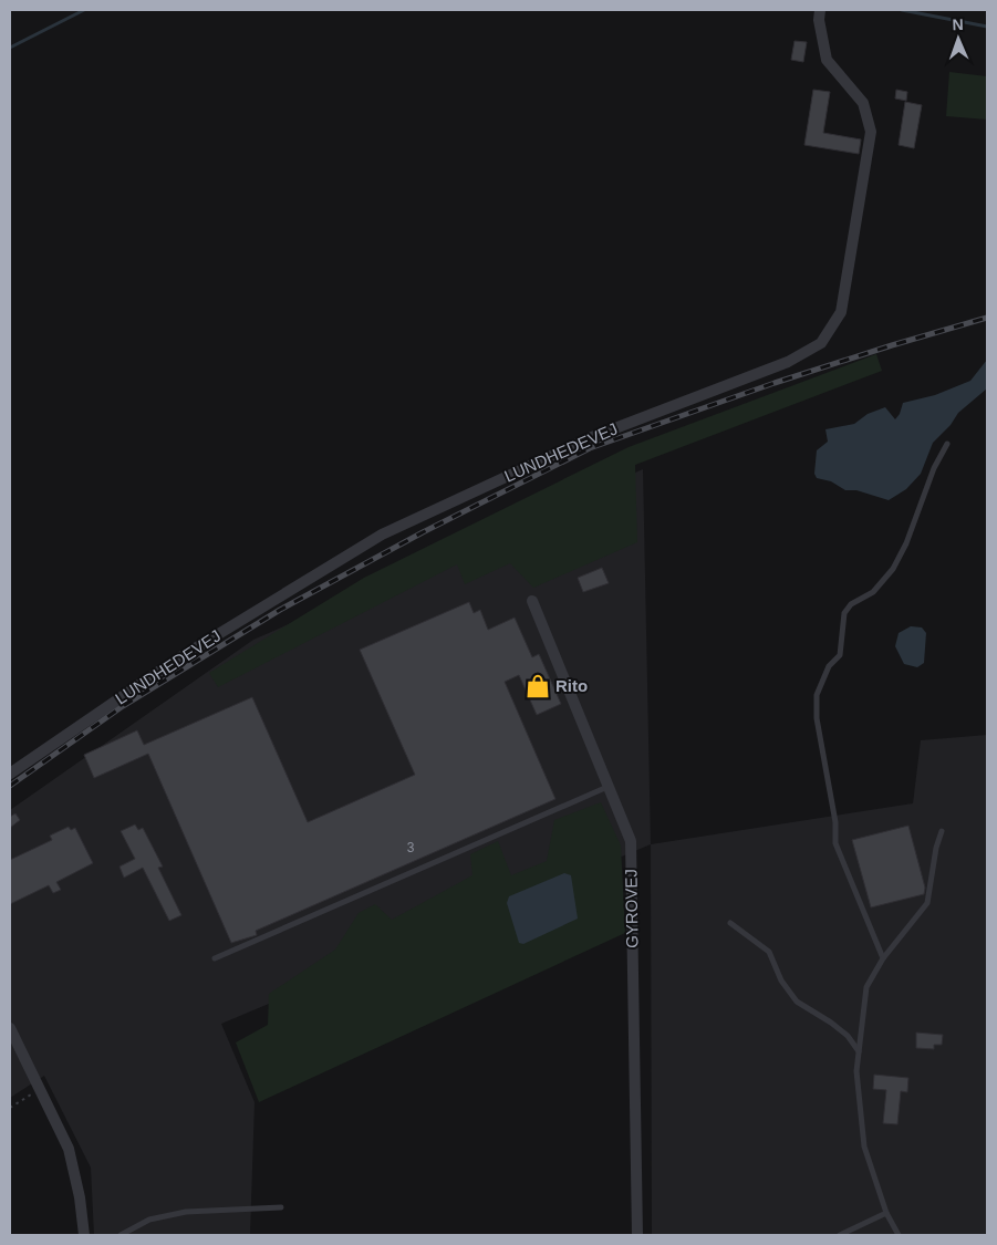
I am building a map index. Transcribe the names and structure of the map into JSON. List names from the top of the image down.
{
  "streets": {
    "street": ["LUNDHEDEVEJ", "GYROVEJ"]
  },
  "places": {
    "shop": ["Rito"]
  },
  "house_numbers": ["3"],
  "north": "top"
}
